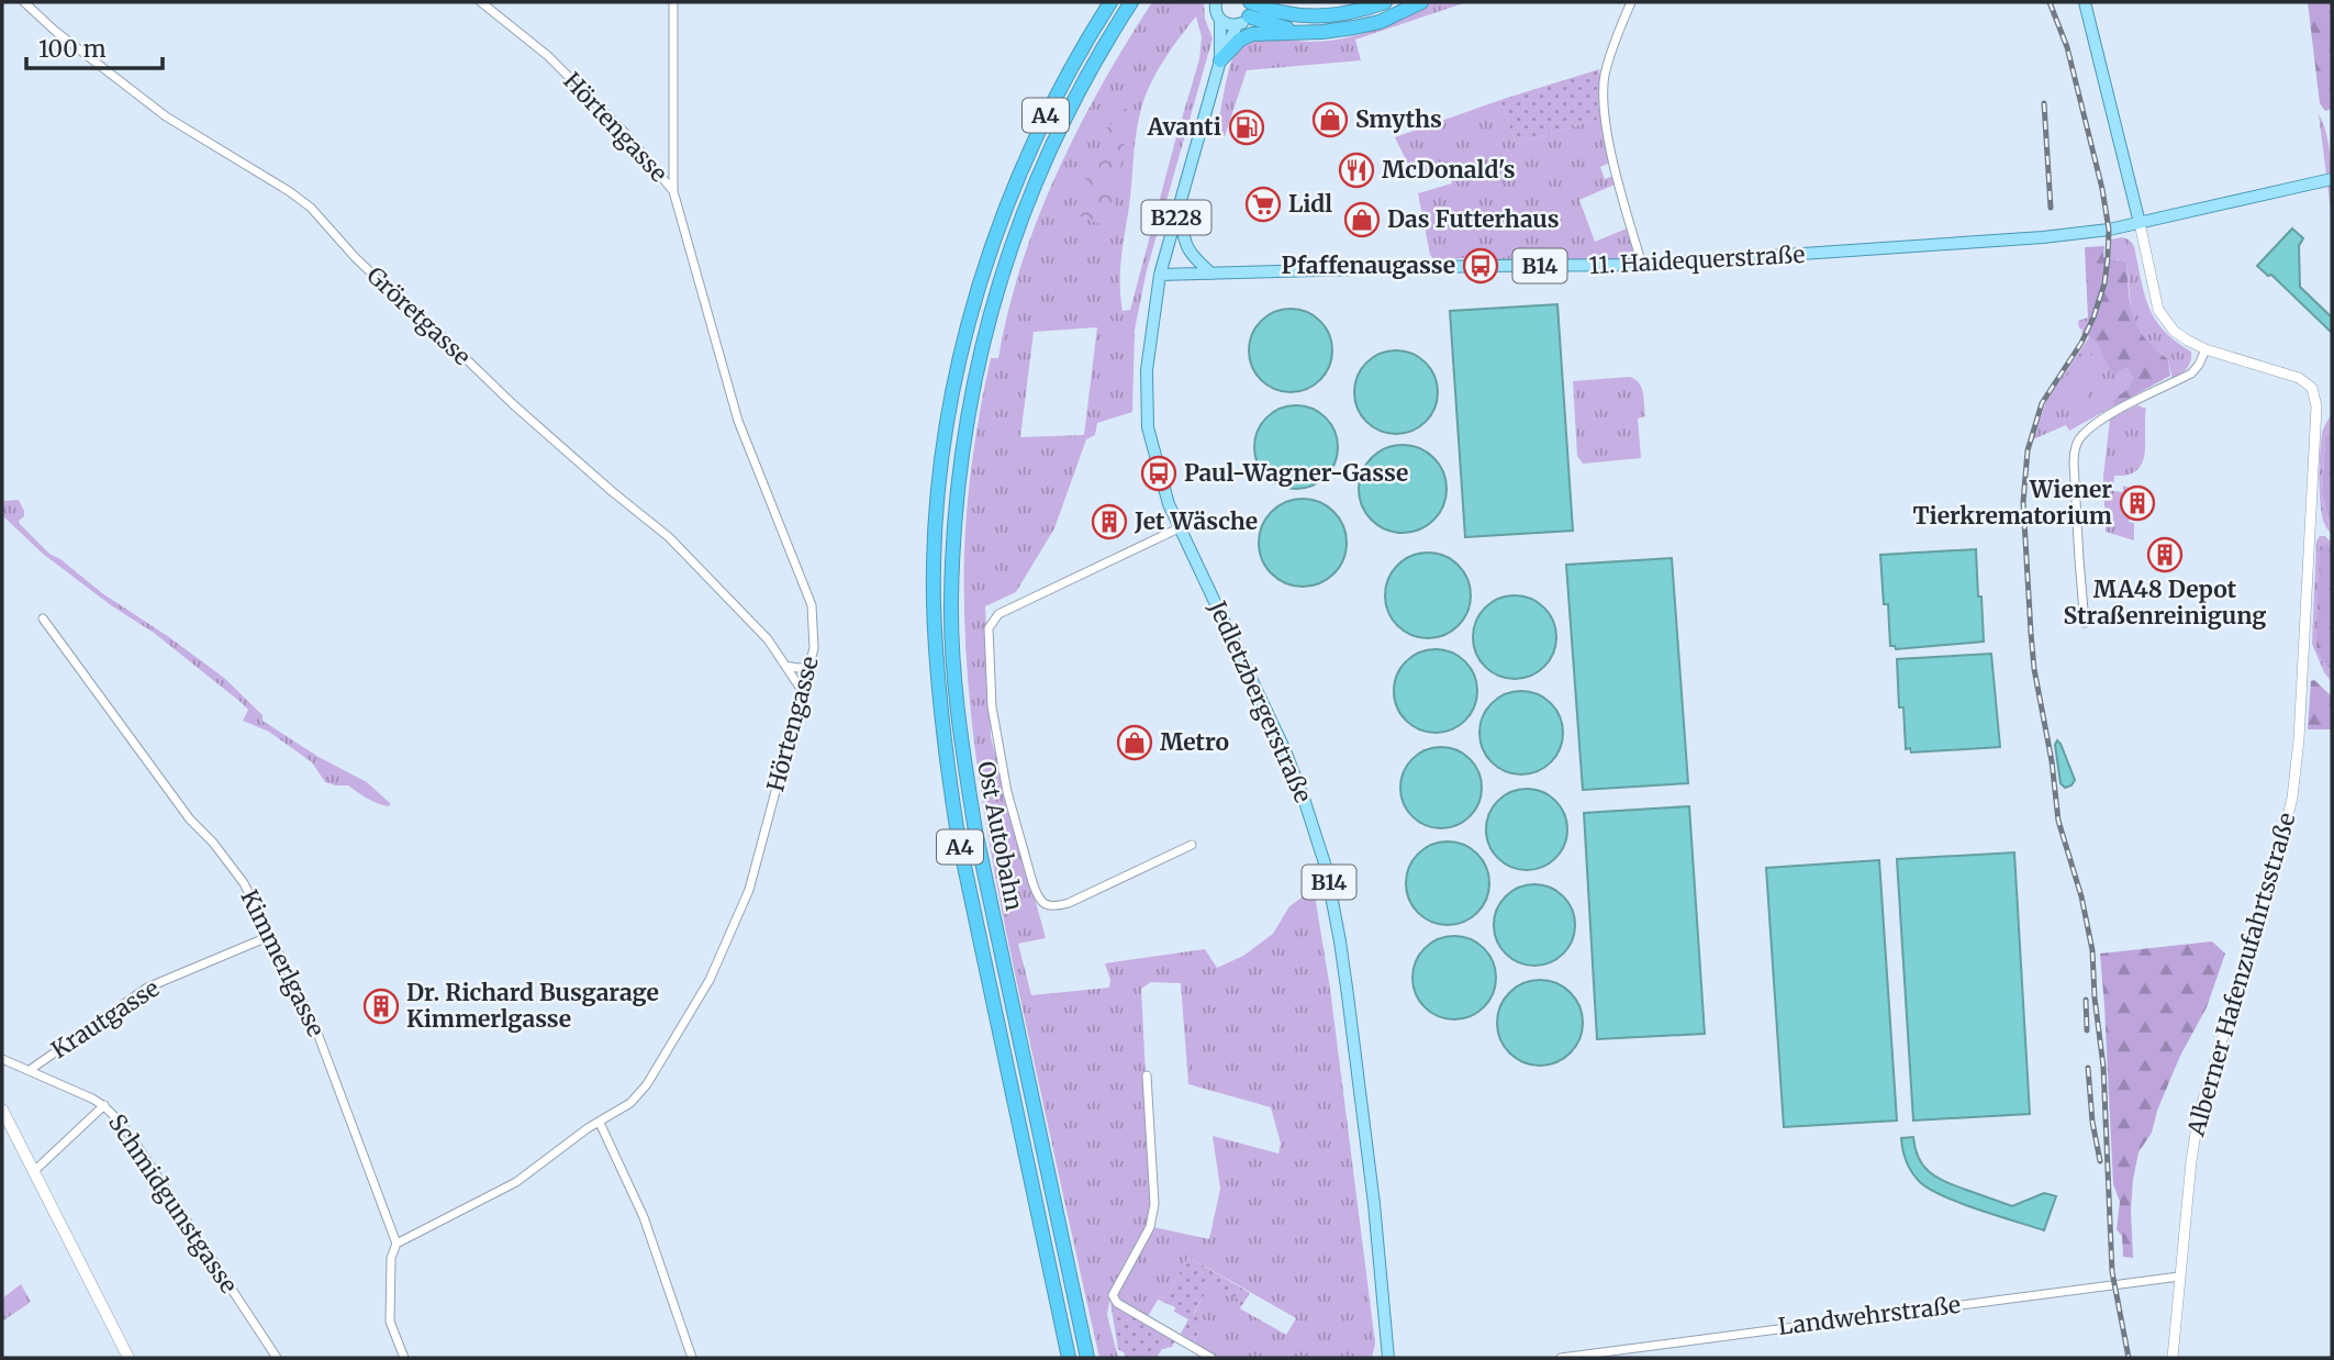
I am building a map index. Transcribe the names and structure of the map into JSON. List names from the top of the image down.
{
  "streets": {
    "highway": ["A4", "Ost Autobahn"],
    "main road": [
      "B228",
      "11. Haidequerstraße",
      "B14",
      "Jedletzbergerstraße"
    ],
    "street": [
      "Hörtengasse",
      "Gröretgasse",
      "Kimmerlgasse",
      "Alberner Hafenzufahrtsstraße",
      "Krautgasse",
      "Schmidgunstgasse",
      "Landwehrstraße"
    ]
  },
  "crossings": [
    ["Hörtengasse", "Gröretgasse"],
    ["Hörtengasse", "Kimmerlgasse"],
    ["B228", "11. Haidequerstraße"],
    ["B228", "Jedletzbergerstraße"],
    ["11. Haidequerstraße", "B14"],
    ["11. Haidequerstraße", "Jedletzbergerstraße"],
    ["Kimmerlgasse", "Krautgasse"],
    ["Alberner Hafenzufahrtsstraße", "Landwehrstraße"],
    ["Krautgasse", "Schmidgunstgasse"]
  ],
  "places": {
    "shop": ["Smyths", "Das Futterhaus", "Metro"],
    "fuel station": ["Avanti"],
    "restaurant": ["McDonald's"],
    "supermarket": ["Lidl"],
    "bus stop": ["Pfaffenaugasse", "Paul-Wagner-Gasse"],
    "building": [
      "Wiener Tierkrematorium",
      "Jet Wäsche",
      "MA48 Depot Straßenreinigung",
      "Dr. Richard Busgarage Kimmerlgasse"
    ]
  },
  "scale_bar": "100 m"
}
